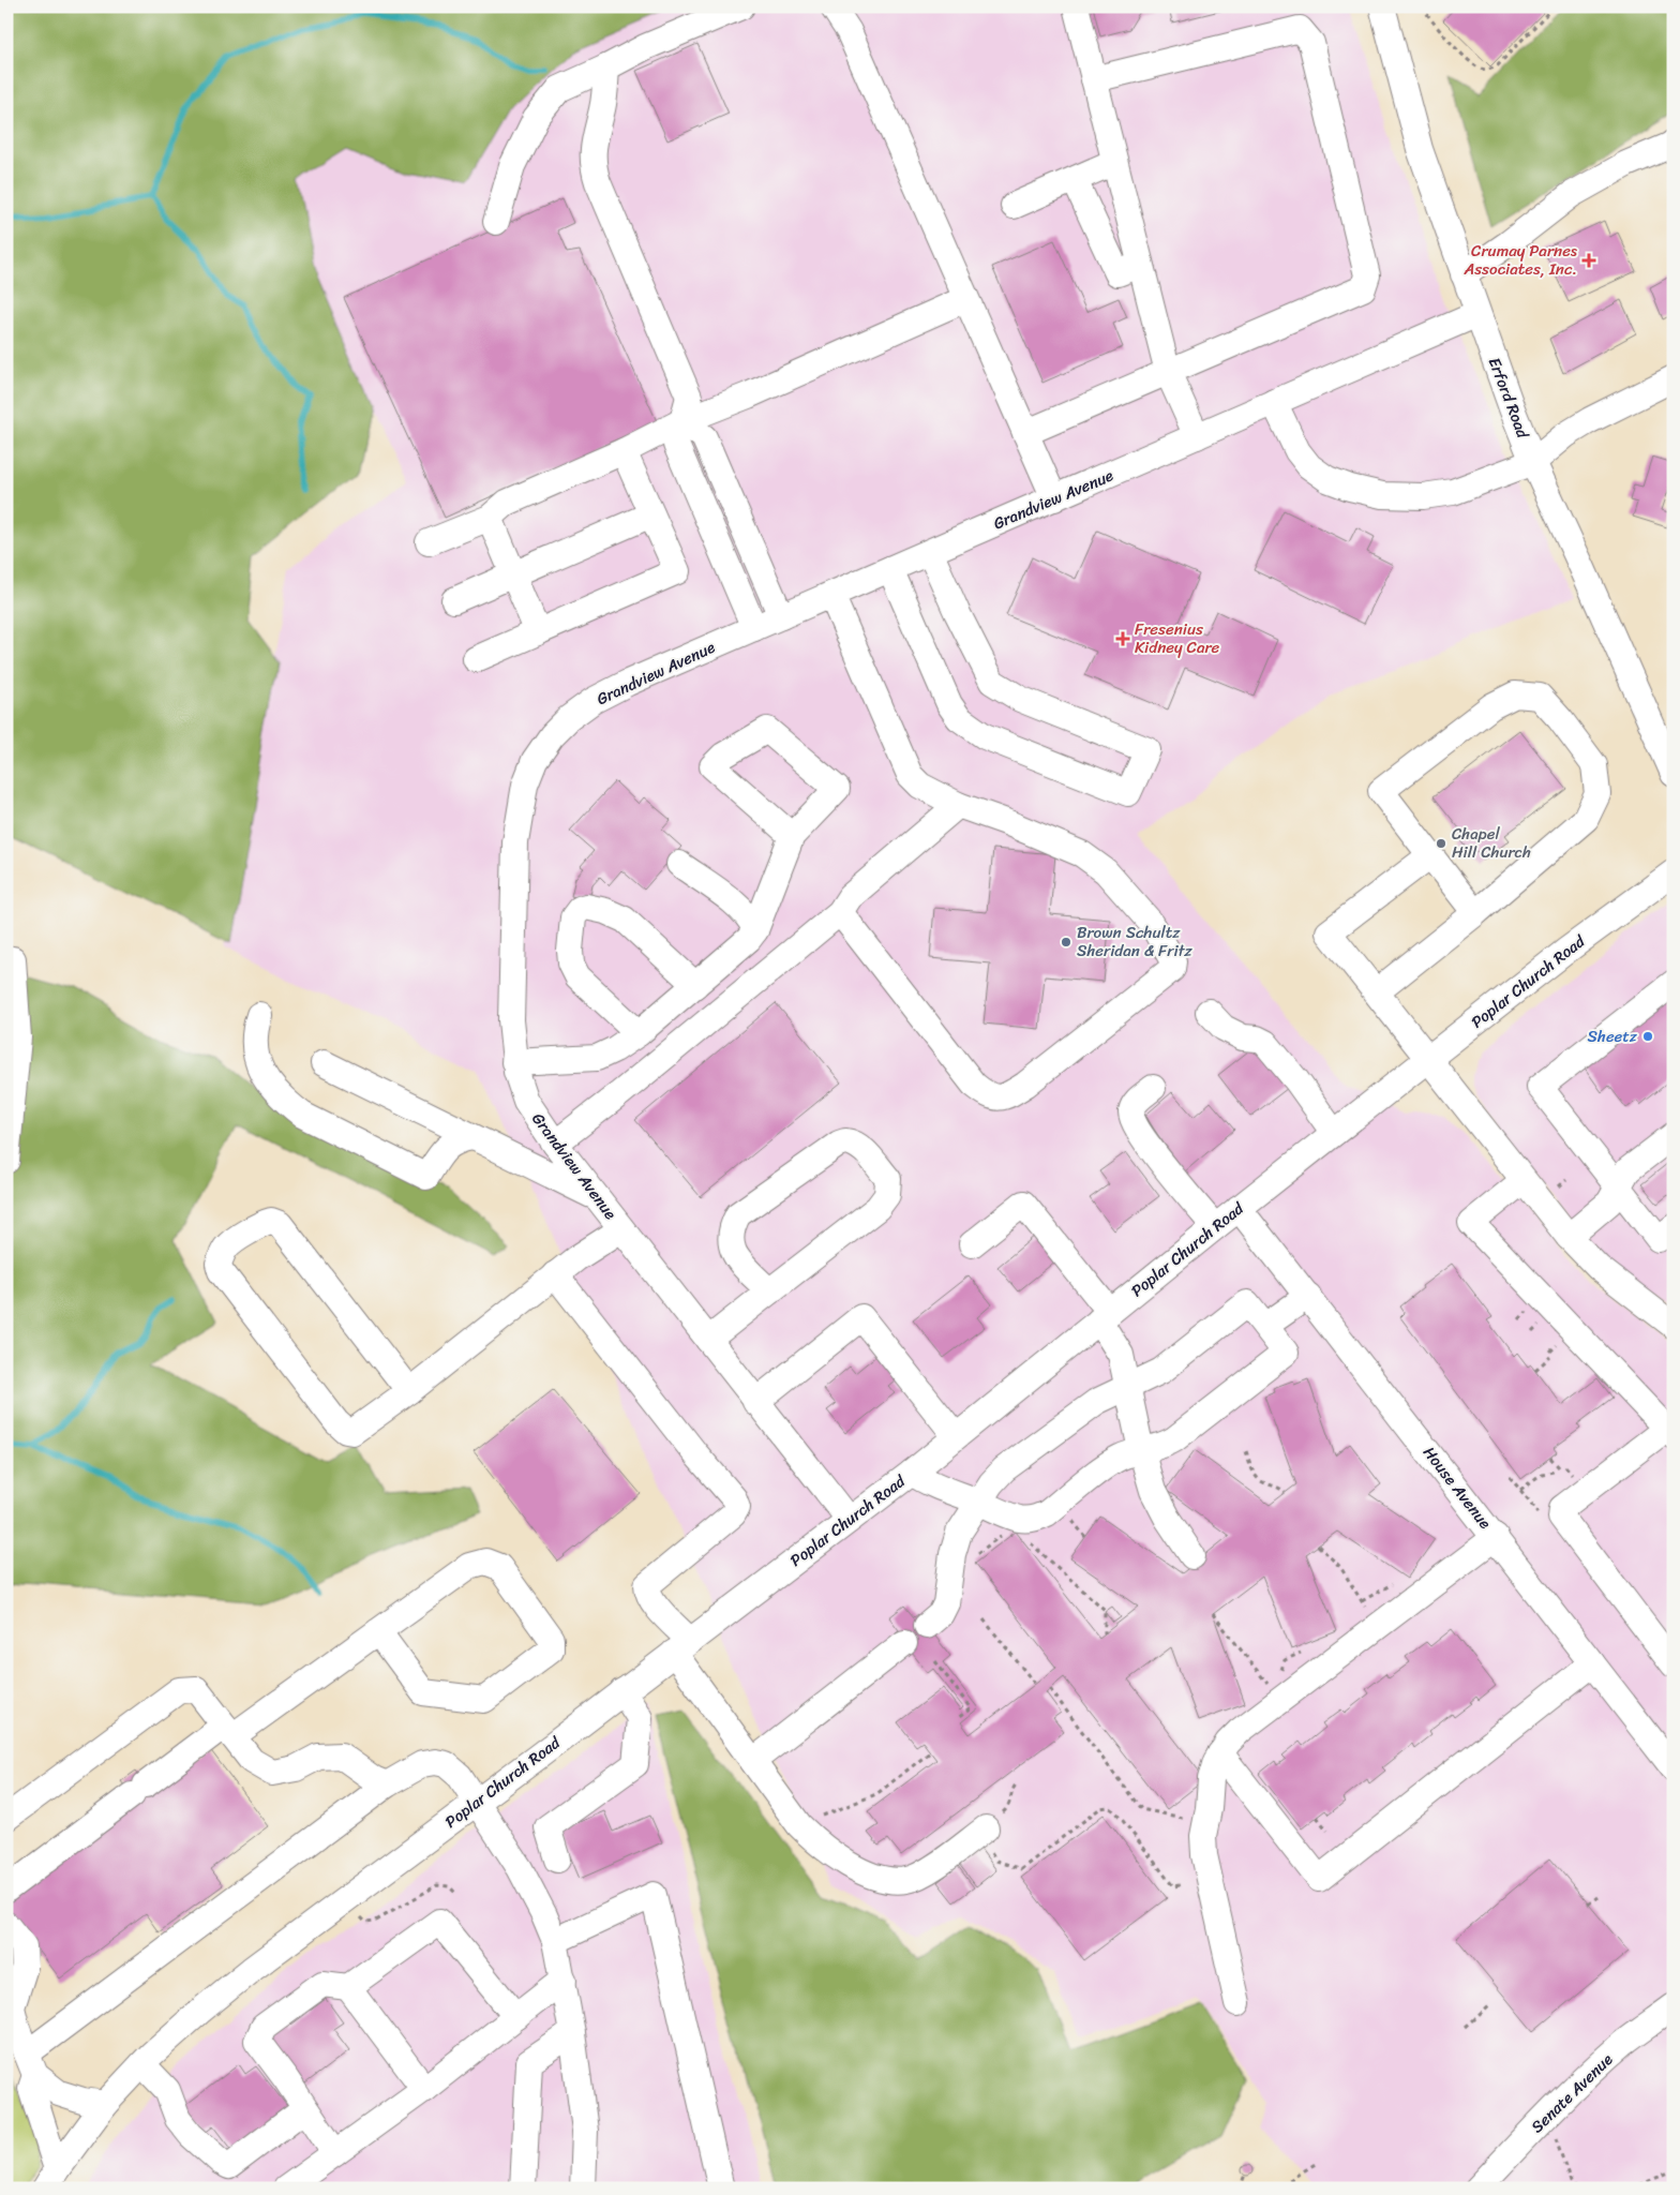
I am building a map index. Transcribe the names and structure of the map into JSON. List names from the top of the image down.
{
  "streets": {
    "street": [
      "Erford Road",
      "Grandview Avenue",
      "Poplar Church Road",
      "House Avenue",
      "Senate Avenue"
    ]
  },
  "crossings": [
    ["Erford Road", "Grandview Avenue"],
    ["Grandview Avenue", "Poplar Church Road"],
    ["Poplar Church Road", "House Avenue"]
  ],
  "places": {
    "health": ["Crumay Parnes Associates, Inc.", "Fresenius Kidney Care"],
    "other": ["Chapel Hill Church", "Brown Schultz Sheridan & Fritz", "Sheetz"]
  }
}
